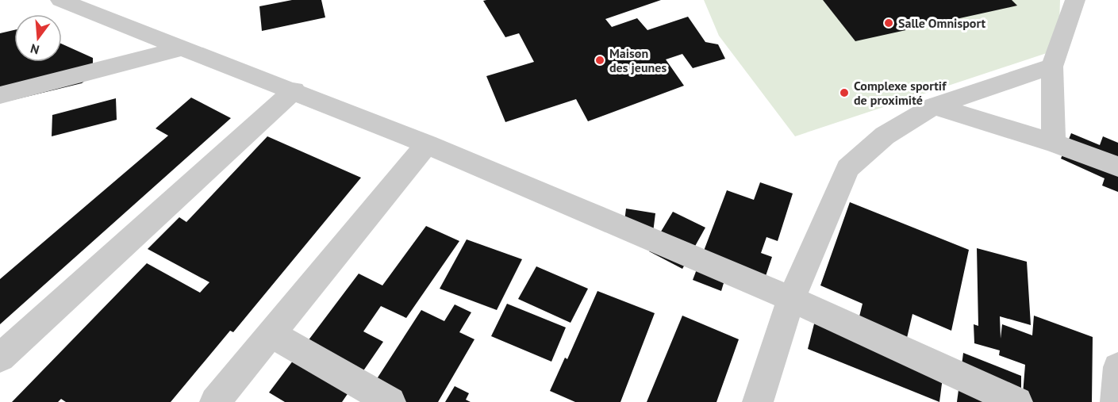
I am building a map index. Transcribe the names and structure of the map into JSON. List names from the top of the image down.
{
  "places": ["Salle Omnisport", "Maison des jeunes", "Complexe sportif de proximité"],
  "north": "bottom"
}
